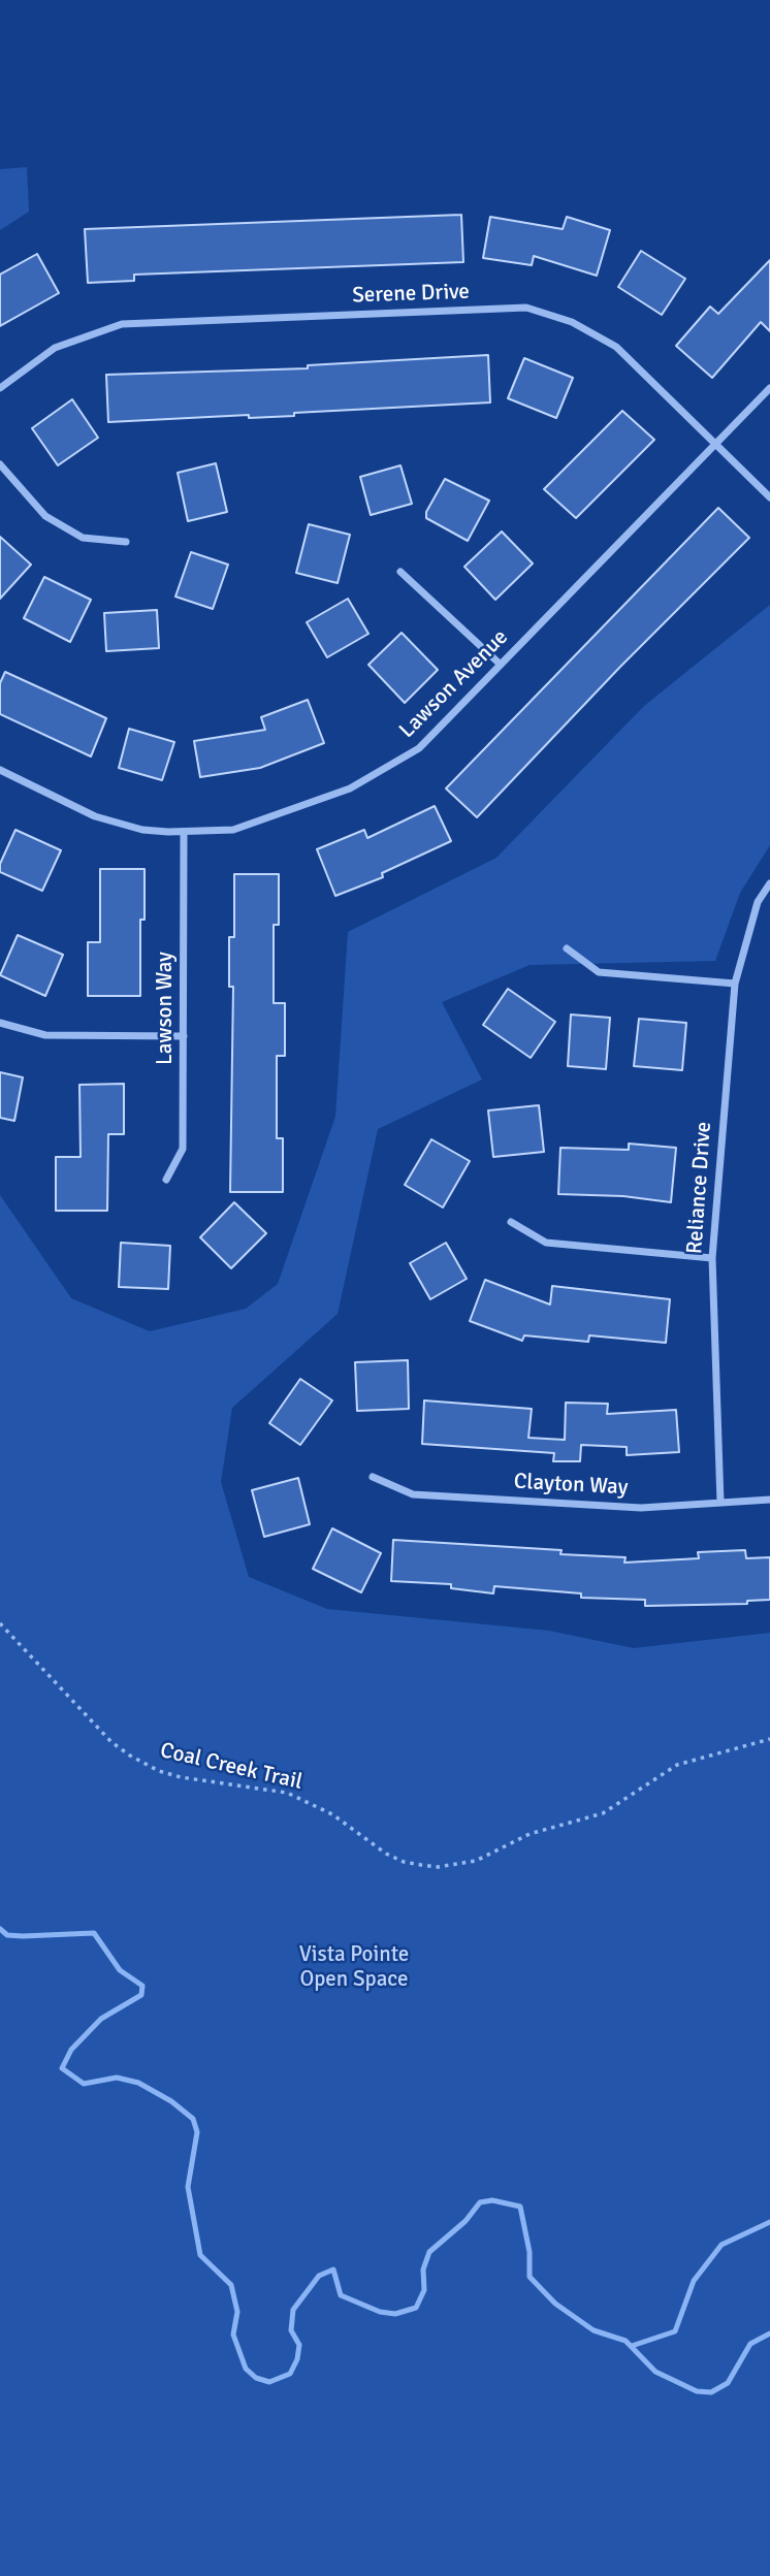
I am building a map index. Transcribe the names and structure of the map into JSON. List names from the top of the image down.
{
  "streets": {
    "street": [
      "Serene Drive",
      "Lawson Avenue",
      "Lawson Way",
      "Reliance Drive",
      "Clayton Way"
    ],
    "path": ["Coal Creek Trail"]
  },
  "crossings": [
    ["Serene Drive", "Lawson Avenue"],
    ["Lawson Avenue", "Lawson Way"],
    ["Reliance Drive", "Clayton Way"]
  ],
  "parks": ["Vista Pointe Open Space"]
}
